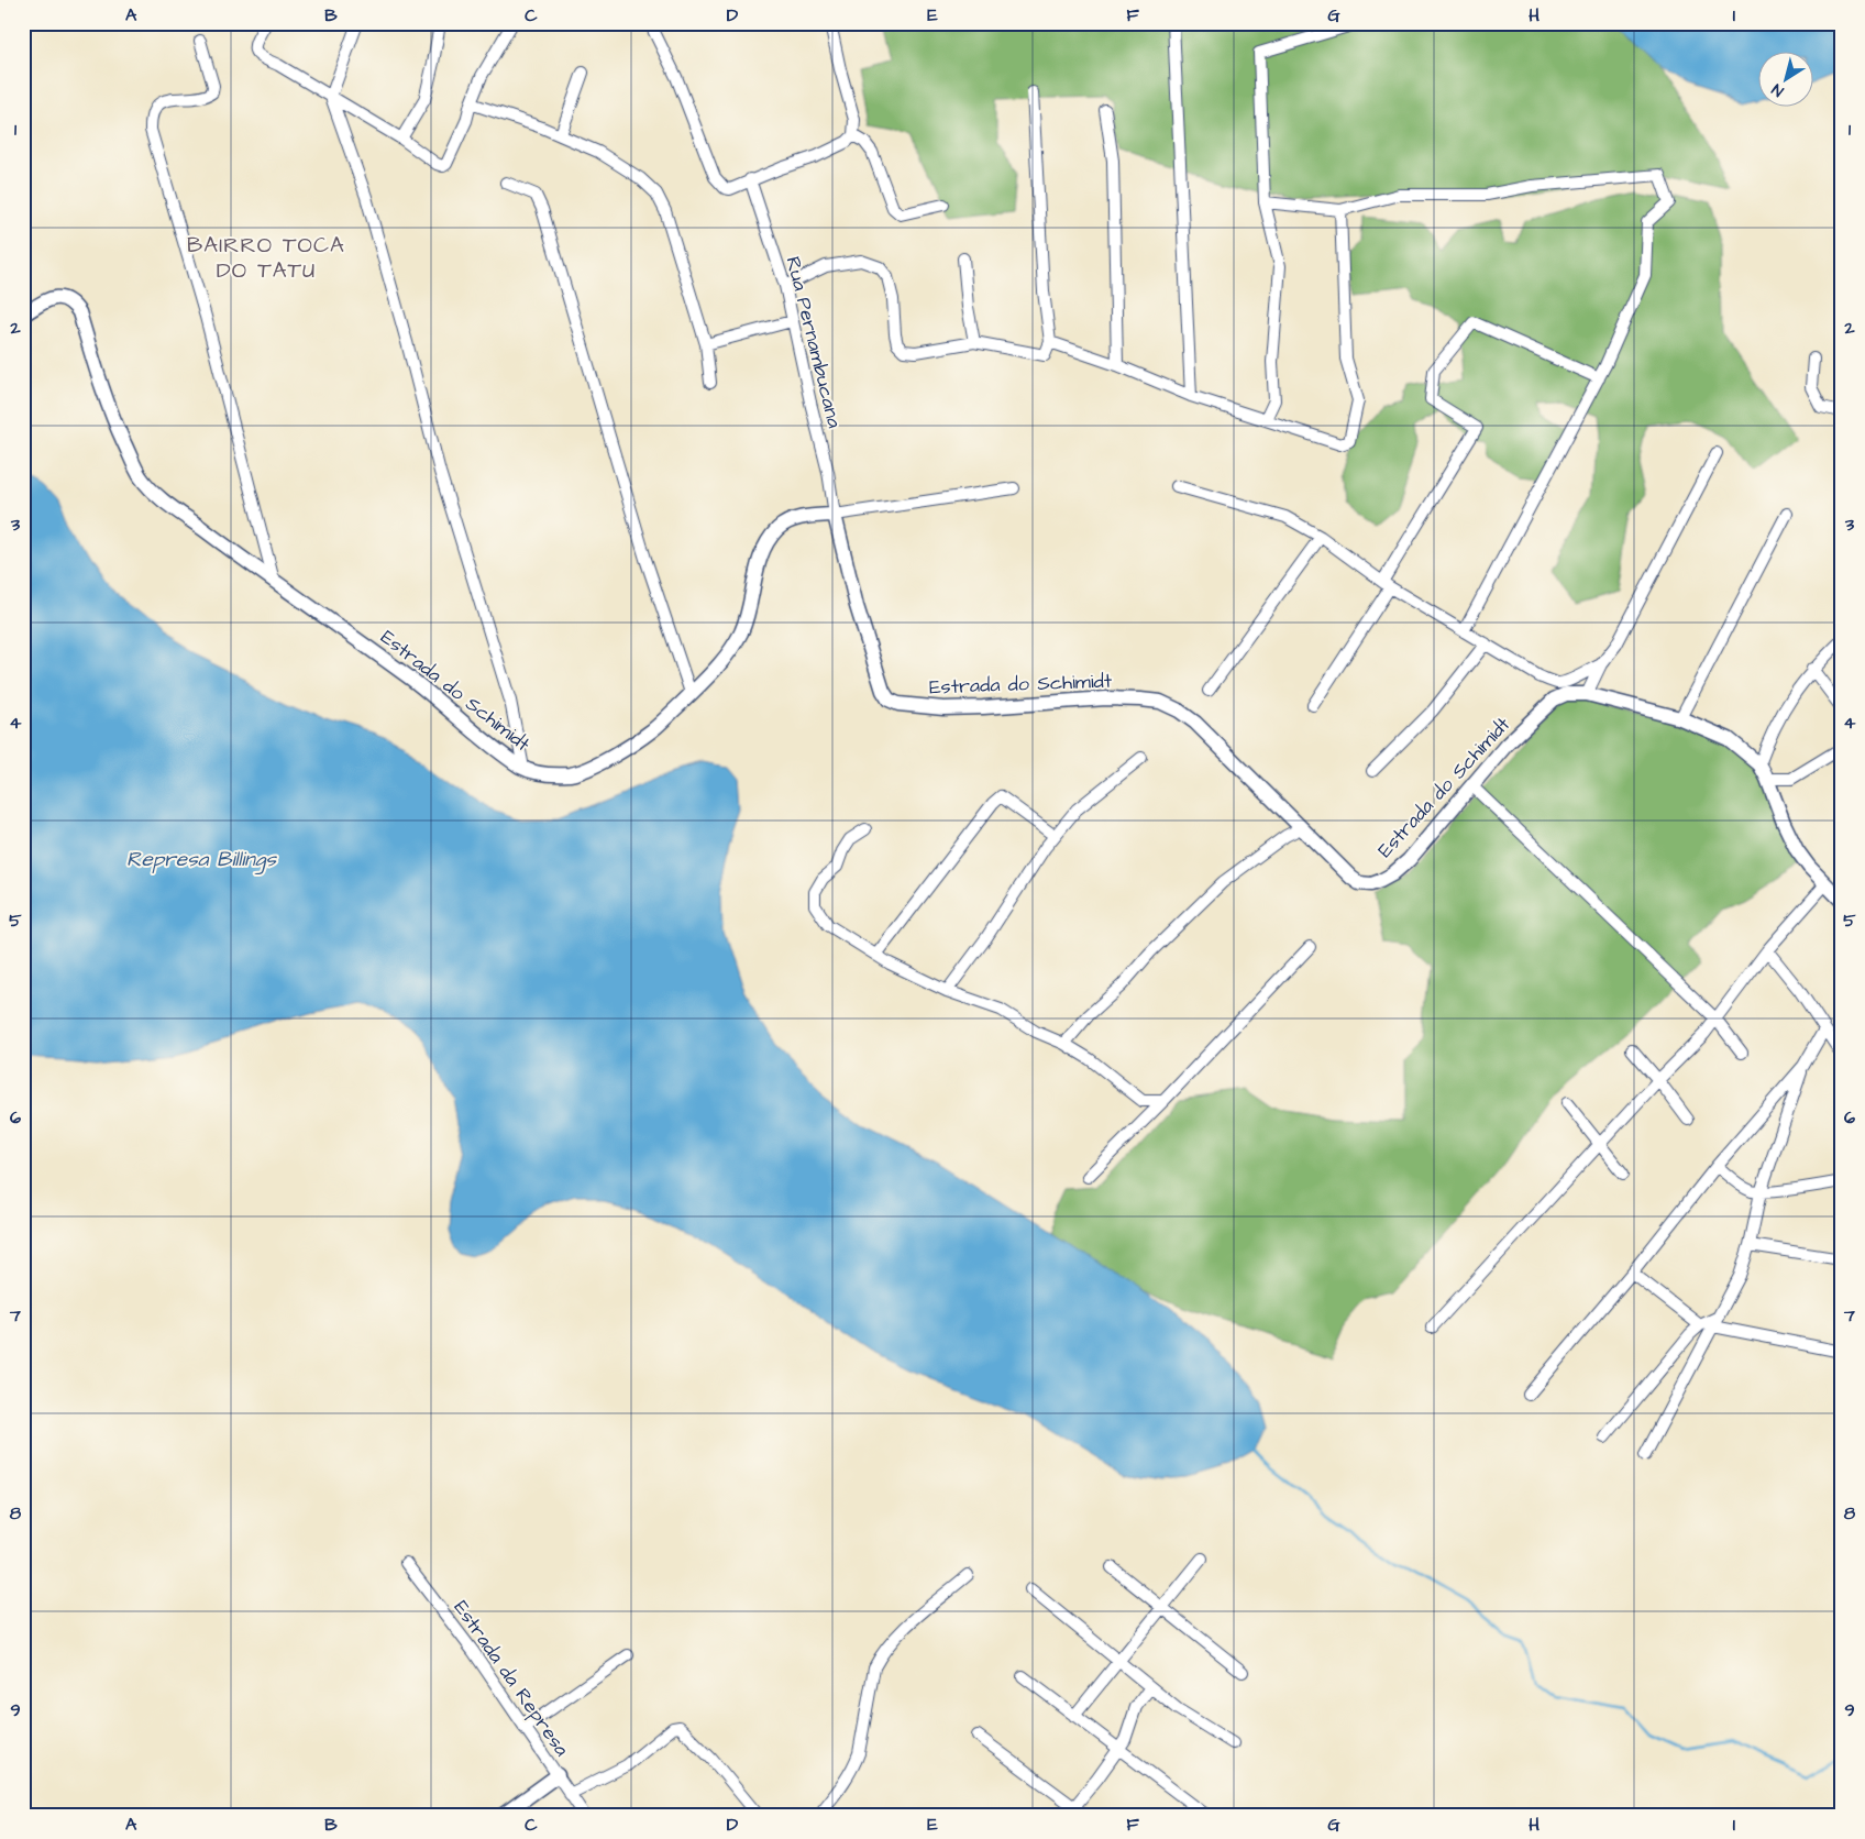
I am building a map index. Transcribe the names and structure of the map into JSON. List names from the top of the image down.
{
  "streets": {
    "street": ["Rua Pernambucana", "Estrada do Schimidt", "Estrada da Represa"]
  },
  "crossings": [
    ["Rua Pernambucana", "Estrada do Schimidt"]
  ],
  "districts": ["BAIRRO TOCA DO TATU"],
  "water": ["Represa Billings"],
  "north": "bottom left",
  "grid": {
    "columns": [
      "A",
      "B",
      "C",
      "D",
      "E",
      "F",
      "G",
      "H",
      "I"
    ],
    "rows": [
      "1",
      "2",
      "3",
      "4",
      "5",
      "6",
      "7",
      "8",
      "9"
    ]
  }
}
